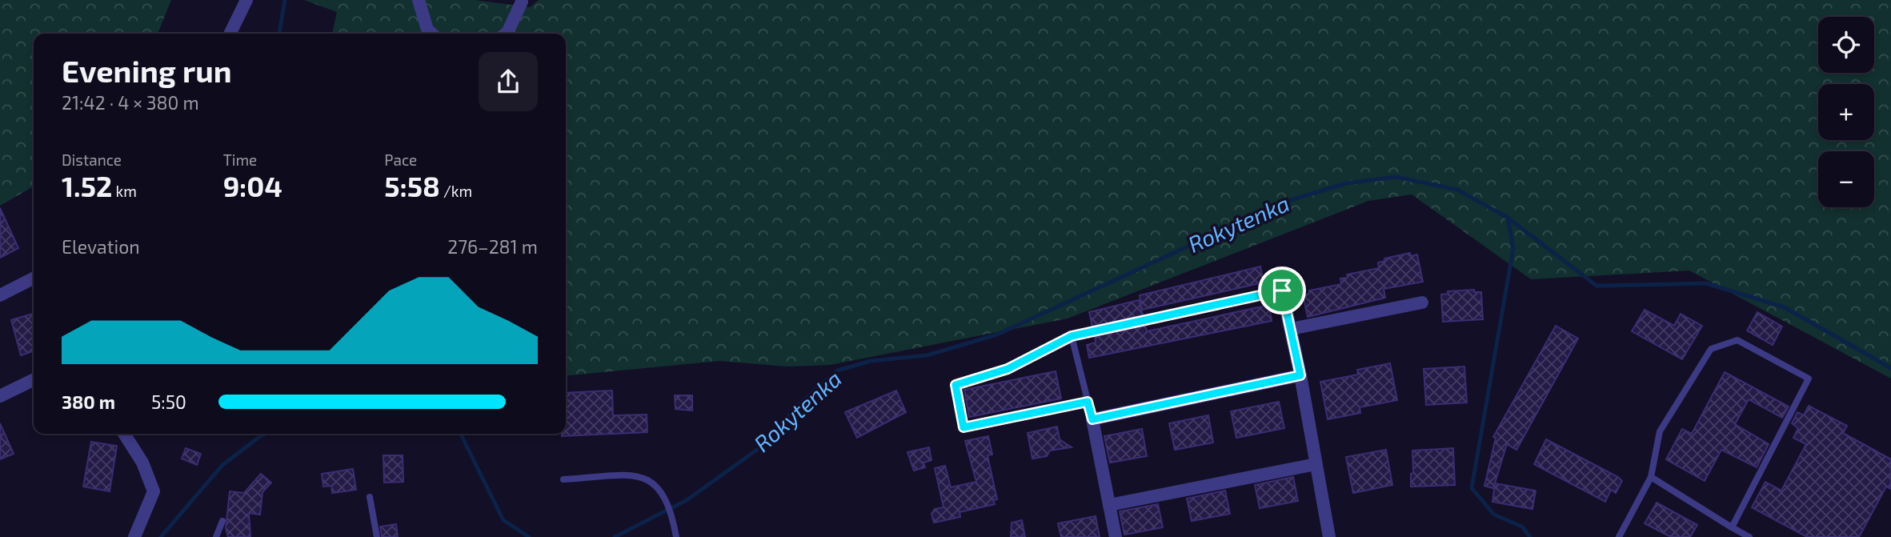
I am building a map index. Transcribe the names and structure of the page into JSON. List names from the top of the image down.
{
  "water": ["Rokytenka"],
  "page": {
    "map_buttons": ["+", "−"],
    "heading": ["Evening run", "21:42 · 4 × 380 m"],
    "stats": [
      ["Distance", "1.52 km"],
      ["Time", "9:04"],
      ["Pace", "5:58 /km"]
    ],
    "chart": ["Elevation", "276–281 m"],
    "list": [
      {
        "name": "380 m",
        "note": "5:50"
      }
    ]
  }
}
